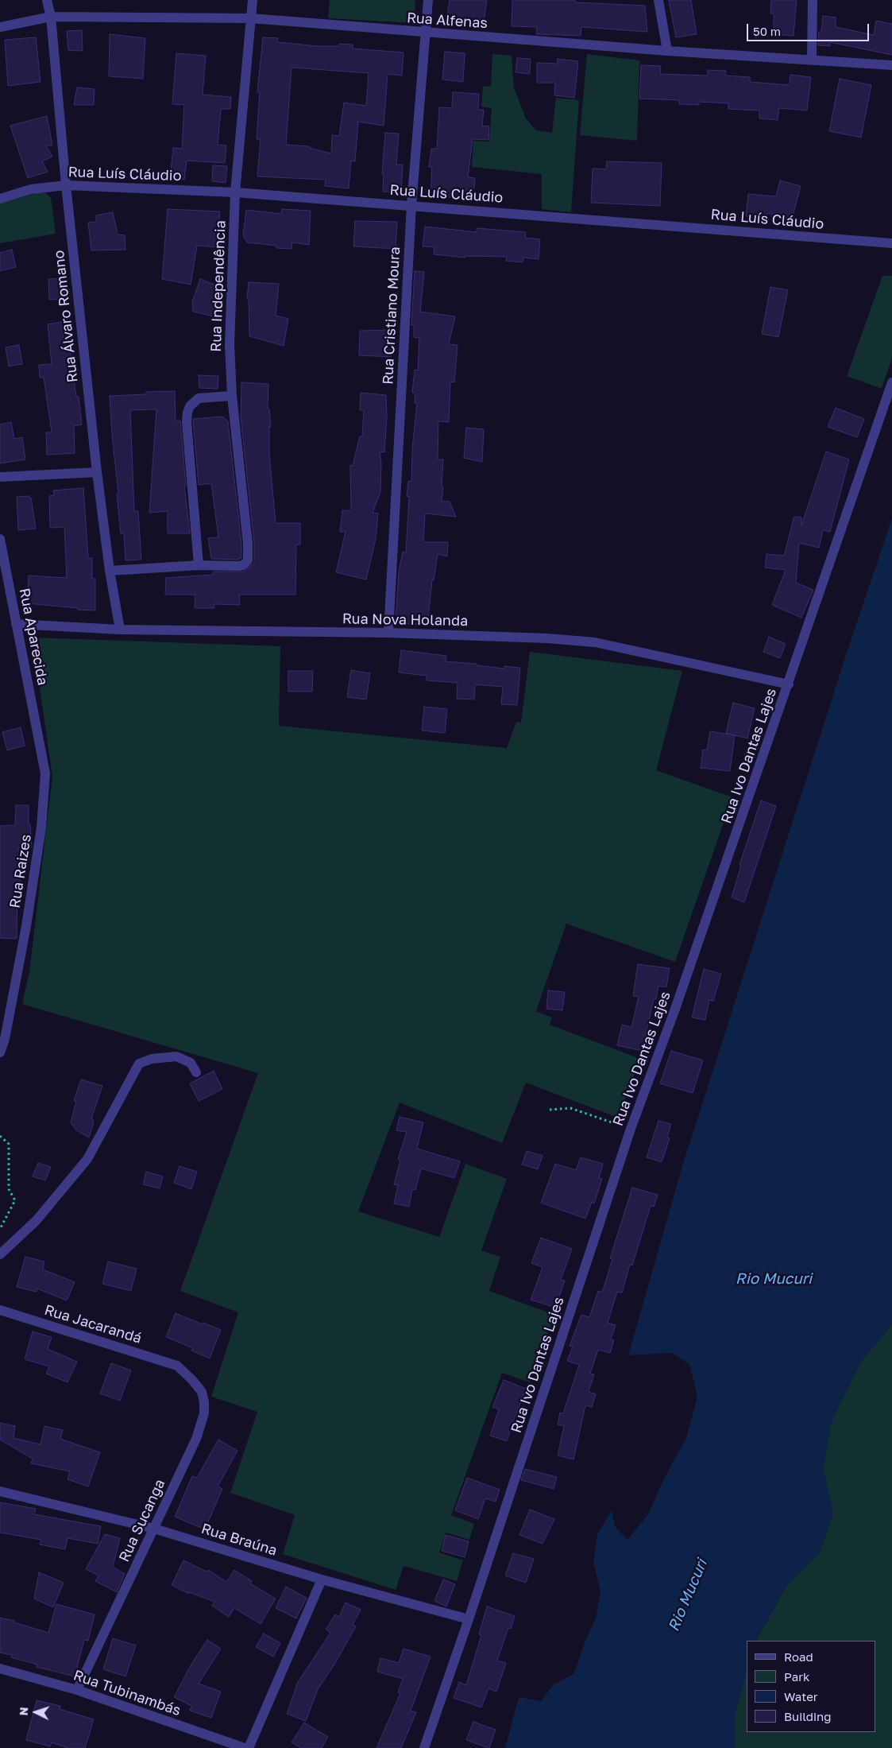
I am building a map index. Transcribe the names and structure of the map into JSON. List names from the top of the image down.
{
  "streets": {
    "street": [
      "Rua Alfenas",
      "Rua Luís Cláudio",
      "Rua Independência",
      "Rua Cristiano Moura",
      "Rua Álvaro Romano",
      "Rua Nova Holanda",
      "Rua Aparecida",
      "Rua Ivo Dantas Lajes",
      "Rua Raizes",
      "Rua Jacarandá",
      "Rua Sucanga",
      "Rua Braúna",
      "Rua Tubinambás"
    ]
  },
  "crossings": [
    ["Rua Alfenas", "Rua Independência"],
    ["Rua Alfenas", "Rua Cristiano Moura"],
    ["Rua Alfenas", "Rua Álvaro Romano"],
    ["Rua Luís Cláudio", "Rua Independência"],
    ["Rua Luís Cláudio", "Rua Cristiano Moura"],
    ["Rua Luís Cláudio", "Rua Álvaro Romano"],
    ["Rua Cristiano Moura", "Rua Nova Holanda"],
    ["Rua Álvaro Romano", "Rua Nova Holanda"],
    ["Rua Nova Holanda", "Rua Aparecida"],
    ["Rua Nova Holanda", "Rua Ivo Dantas Lajes"],
    ["Rua Aparecida", "Rua Raizes"],
    ["Rua Ivo Dantas Lajes", "Rua Braúna"],
    ["Rua Jacarandá", "Rua Sucanga"],
    ["Rua Sucanga", "Rua Braúna"],
    ["Rua Sucanga", "Rua Tubinambás"]
  ],
  "water": ["Rio Mucuri"],
  "legend": [
    "Road",
    "Park",
    "Water",
    "Building"
  ],
  "scale_bar": "50 m",
  "north": "left"
}
